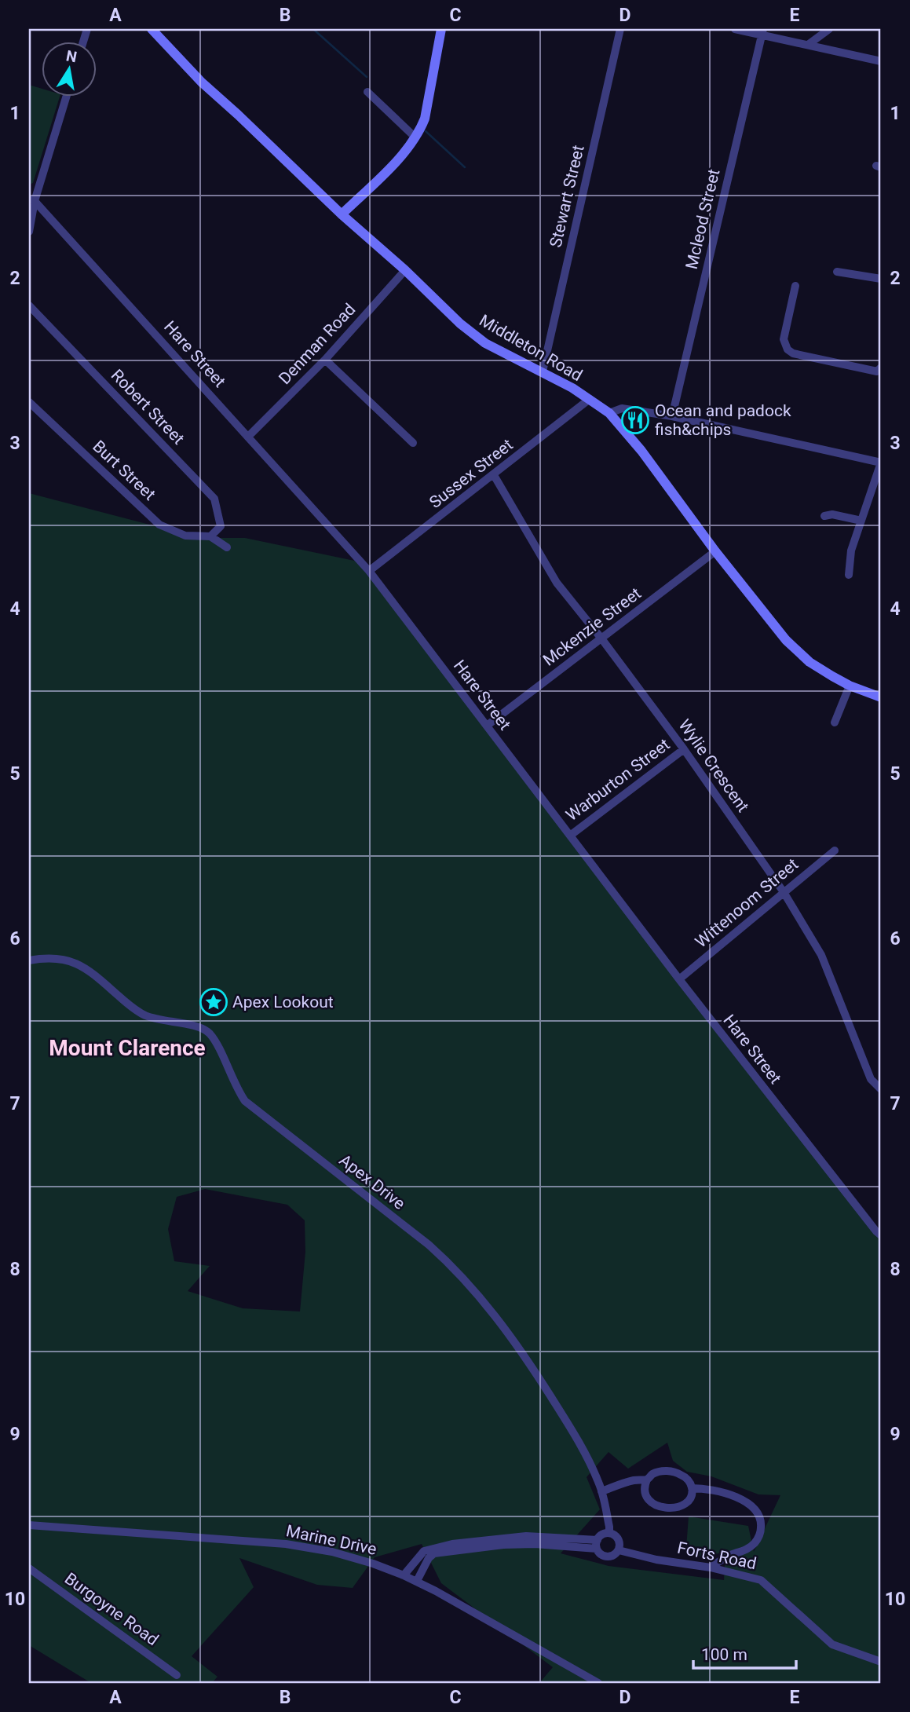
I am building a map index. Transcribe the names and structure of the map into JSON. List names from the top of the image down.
{
  "streets": {
    "main road": ["Middleton Road"],
    "street": [
      "Stewart Street",
      "Mcleod Street",
      "Denman Road",
      "Hare Street",
      "Robert Street",
      "Burt Street",
      "Sussex Street",
      "Mckenzie Street",
      "Wylie Crescent",
      "Warburton Street",
      "Wittenoom Street",
      "Apex Drive",
      "Marine Drive",
      "Forts Road",
      "Burgoyne Road"
    ]
  },
  "crossings": [
    ["Stewart Street", "Middleton Road"],
    ["Denman Road", "Middleton Road"],
    ["Denman Road", "Hare Street"],
    ["Middleton Road", "Sussex Street"],
    ["Middleton Road", "Mckenzie Street"],
    ["Hare Street", "Sussex Street"],
    ["Hare Street", "Mckenzie Street"],
    ["Hare Street", "Warburton Street"],
    ["Hare Street", "Wittenoom Street"],
    ["Robert Street", "Burt Street"],
    ["Sussex Street", "Wylie Crescent"],
    ["Mckenzie Street", "Wylie Crescent"],
    ["Wylie Crescent", "Warburton Street"],
    ["Wylie Crescent", "Wittenoom Street"],
    ["Apex Drive", "Forts Road"]
  ],
  "districts": ["Mount Clarence"],
  "places": {
    "restaurant": ["Ocean and padock fish&chips"],
    "place": ["Apex Lookout"]
  },
  "scale_bar": "100 m",
  "north": "top",
  "grid": {
    "columns": [
      "A",
      "B",
      "C",
      "D",
      "E"
    ],
    "rows": [
      "1",
      "2",
      "3",
      "4",
      "5",
      "6",
      "7",
      "8",
      "9",
      "10"
    ]
  }
}
